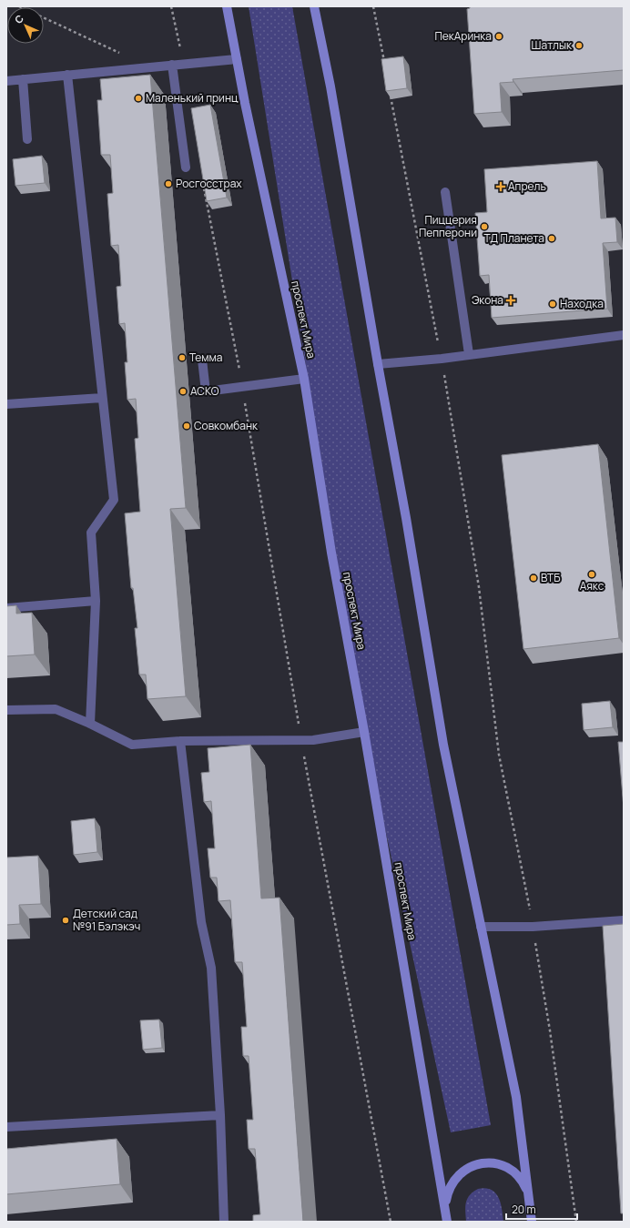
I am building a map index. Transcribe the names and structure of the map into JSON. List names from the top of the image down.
{
  "streets": {
    "main road": ["проспект Мира"]
  },
  "places": {
    "other": [
      "ПекАринка",
      "Шатлык",
      "Маленький принц",
      "Росгосстрах",
      "Пиццерия Пепперони",
      "ТД Планета",
      "Находка",
      "Темма",
      "АСКО",
      "Совкомбанк",
      "Аякс",
      "ВТБ",
      "Детский сад №91 Бэлэкэч"
    ],
    "health": ["Апрель", "Экона"]
  },
  "scale_bar": "20 m",
  "north": "top left"
}
